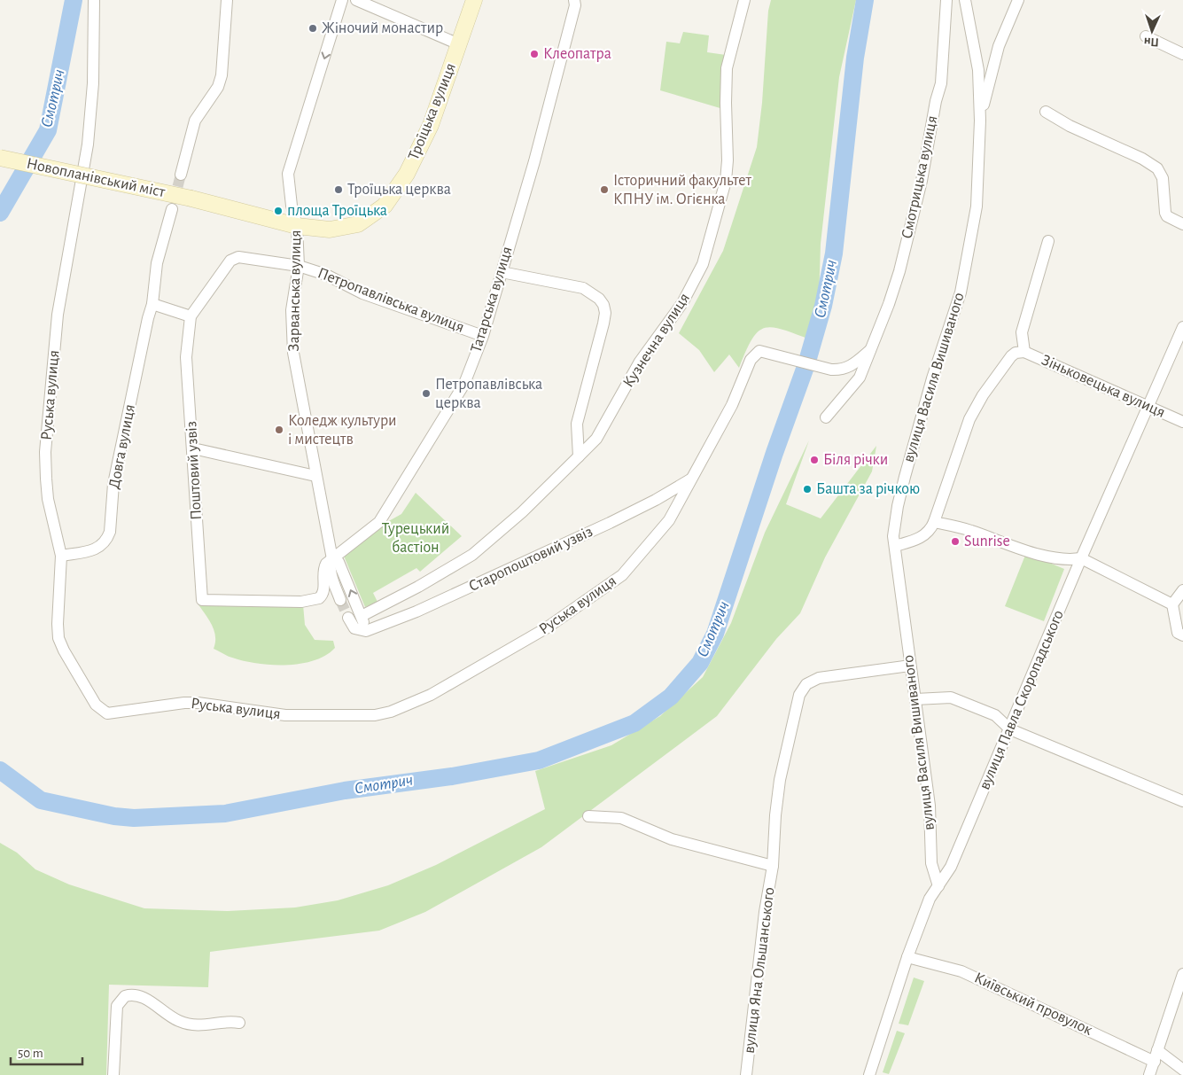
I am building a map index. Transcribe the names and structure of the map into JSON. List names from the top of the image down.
{
  "streets": {
    "main road": ["Троїцька вулиця", "Новопланівський міст"],
    "street": [
      "Смотрицька вулиця",
      "Зарванська вулиця",
      "Татарська вулиця",
      "Петропавлівська вулиця",
      "Кузнечна вулиця",
      "вулиця Василя Вишиваного",
      "Зіньковецька вулиця",
      "Руська вулиця",
      "Довга вулиця",
      "Поштовий узвіз",
      "Старопоштовий узвіз",
      "вулиця Павла Скоропадського",
      "вулиця Яна Ольшанського",
      "Київський провулок"
    ]
  },
  "crossings": [
    ["Троїцька вулиця", "Новопланівський міст"],
    ["Троїцька вулиця", "Зарванська вулиця"],
    ["Смотрицька вулиця", "Руська вулиця"],
    ["Зарванська вулиця", "Татарська вулиця"],
    ["Зарванська вулиця", "Петропавлівська вулиця"],
    ["Зарванська вулиця", "Поштовий узвіз"],
    ["Татарська вулиця", "Петропавлівська вулиця"],
    ["Татарська вулиця", "Поштовий узвіз"],
    ["Петропавлівська вулиця", "Поштовий узвіз"],
    ["вулиця Василя Вишиваного", "вулиця Павла Скоропадського"],
    ["вулиця Василя Вишиваного", "вулиця Яна Ольшанського"],
    ["Зіньковецька вулиця", "вулиця Павла Скоропадського"],
    ["Руська вулиця", "Довга вулиця"],
    ["Руська вулиця", "Старопоштовий узвіз"],
    ["вулиця Павла Скоропадського", "Київський провулок"]
  ],
  "one_way": ["Зарванська вулиця"],
  "water": ["Смотрич"],
  "parks": ["Турецький бастіон"],
  "places": [
    "Жіночий монастир",
    "Клеопатра",
    "Троїцька церква",
    "Історичний факультет КПНУ ім. Огієнка",
    "площа Троїцька",
    "Петропавлівська церква",
    "Коледж культури і мистецтв",
    "Біля річки",
    "Башта за річкою",
    "Sunrise"
  ],
  "scale_bar": "50 m",
  "north": "bottom"
}
